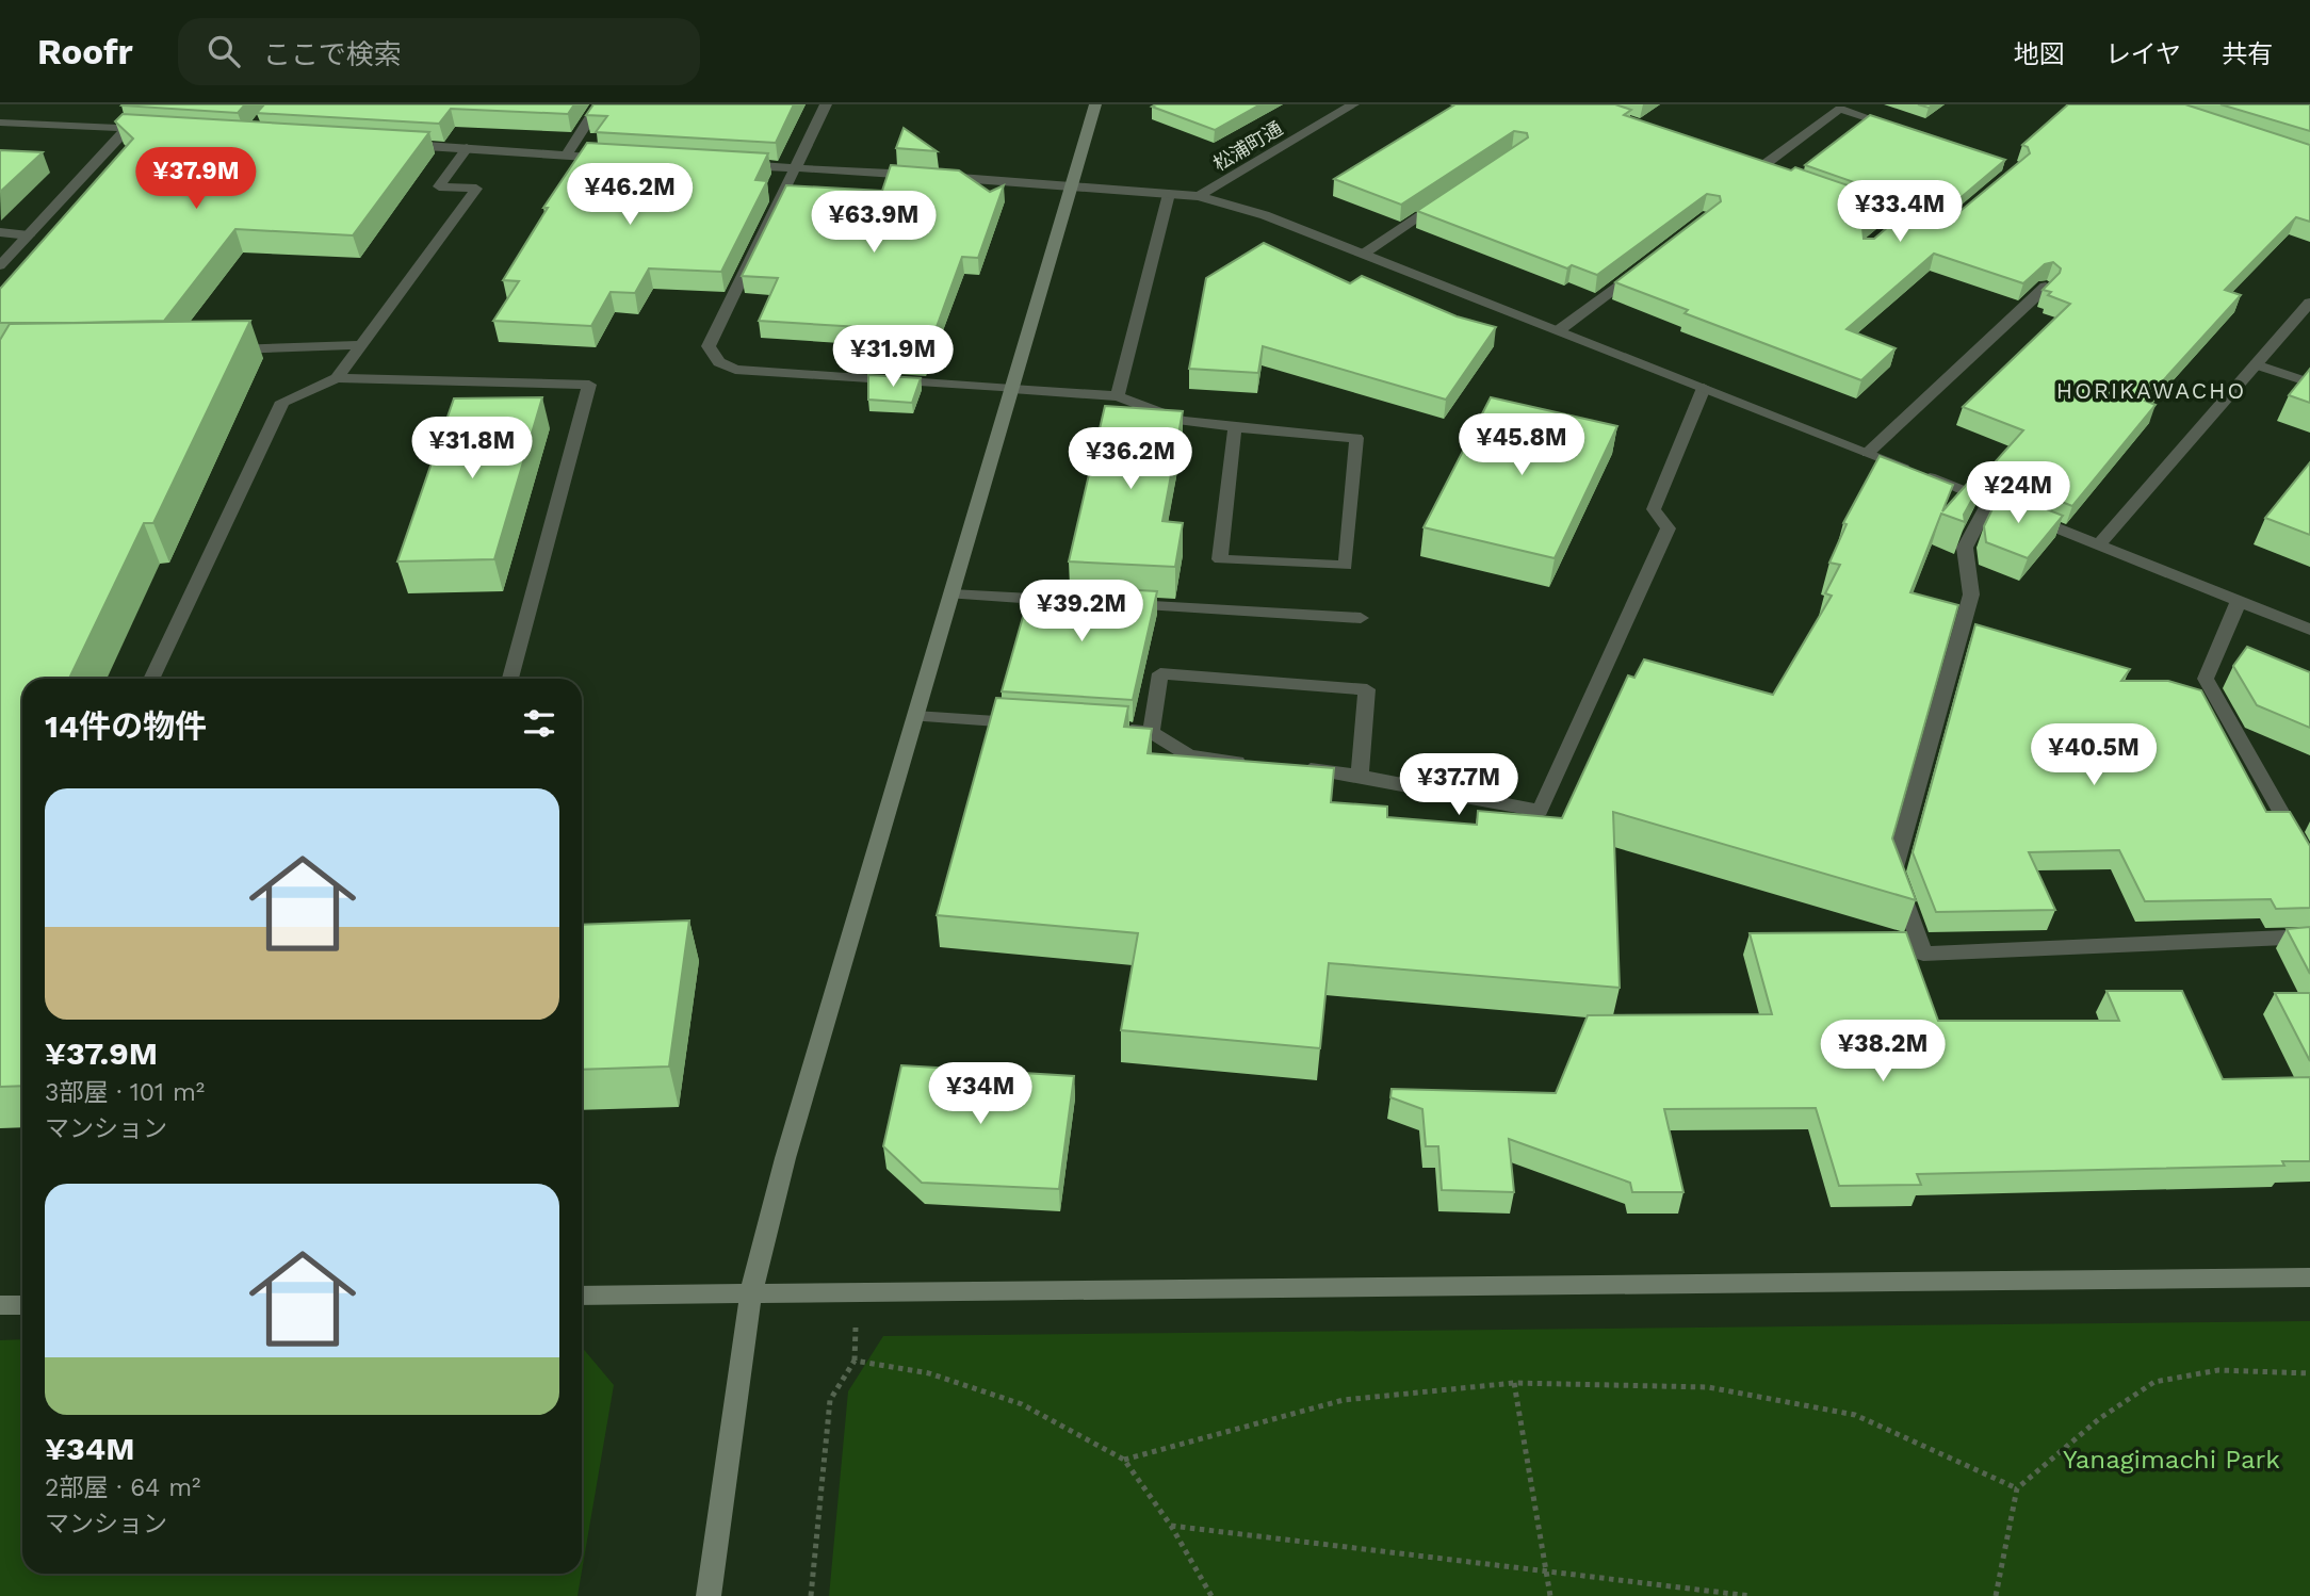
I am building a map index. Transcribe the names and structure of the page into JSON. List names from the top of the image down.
{
  "streets": {
    "street": ["松浦町通"]
  },
  "districts": ["HORIKAWACHO"],
  "parks": ["Yanagimachi Park"],
  "page": {
    "header": "Roofr",
    "search": "ここで検索",
    "nav": ["地図", "レイヤ", "共有"],
    "price": [
      "¥37.9M",
      "¥46.2M",
      "¥33.4M",
      "¥63.9M",
      "¥31.9M",
      "¥45.8M",
      "¥31.8M",
      "¥36.2M",
      "¥24M",
      "¥39.2M",
      "¥40.5M",
      "¥37.7M",
      "¥38.2M",
      "¥34M"
    ],
    "heading": "14件の物件",
    "list": [
      {
        "name": "¥37.9M",
        "note": "3部屋 · 101 m² · マンション"
      },
      {
        "name": "¥34M",
        "note": "2部屋 · 64 m² · マンション"
      }
    ]
  }
}
